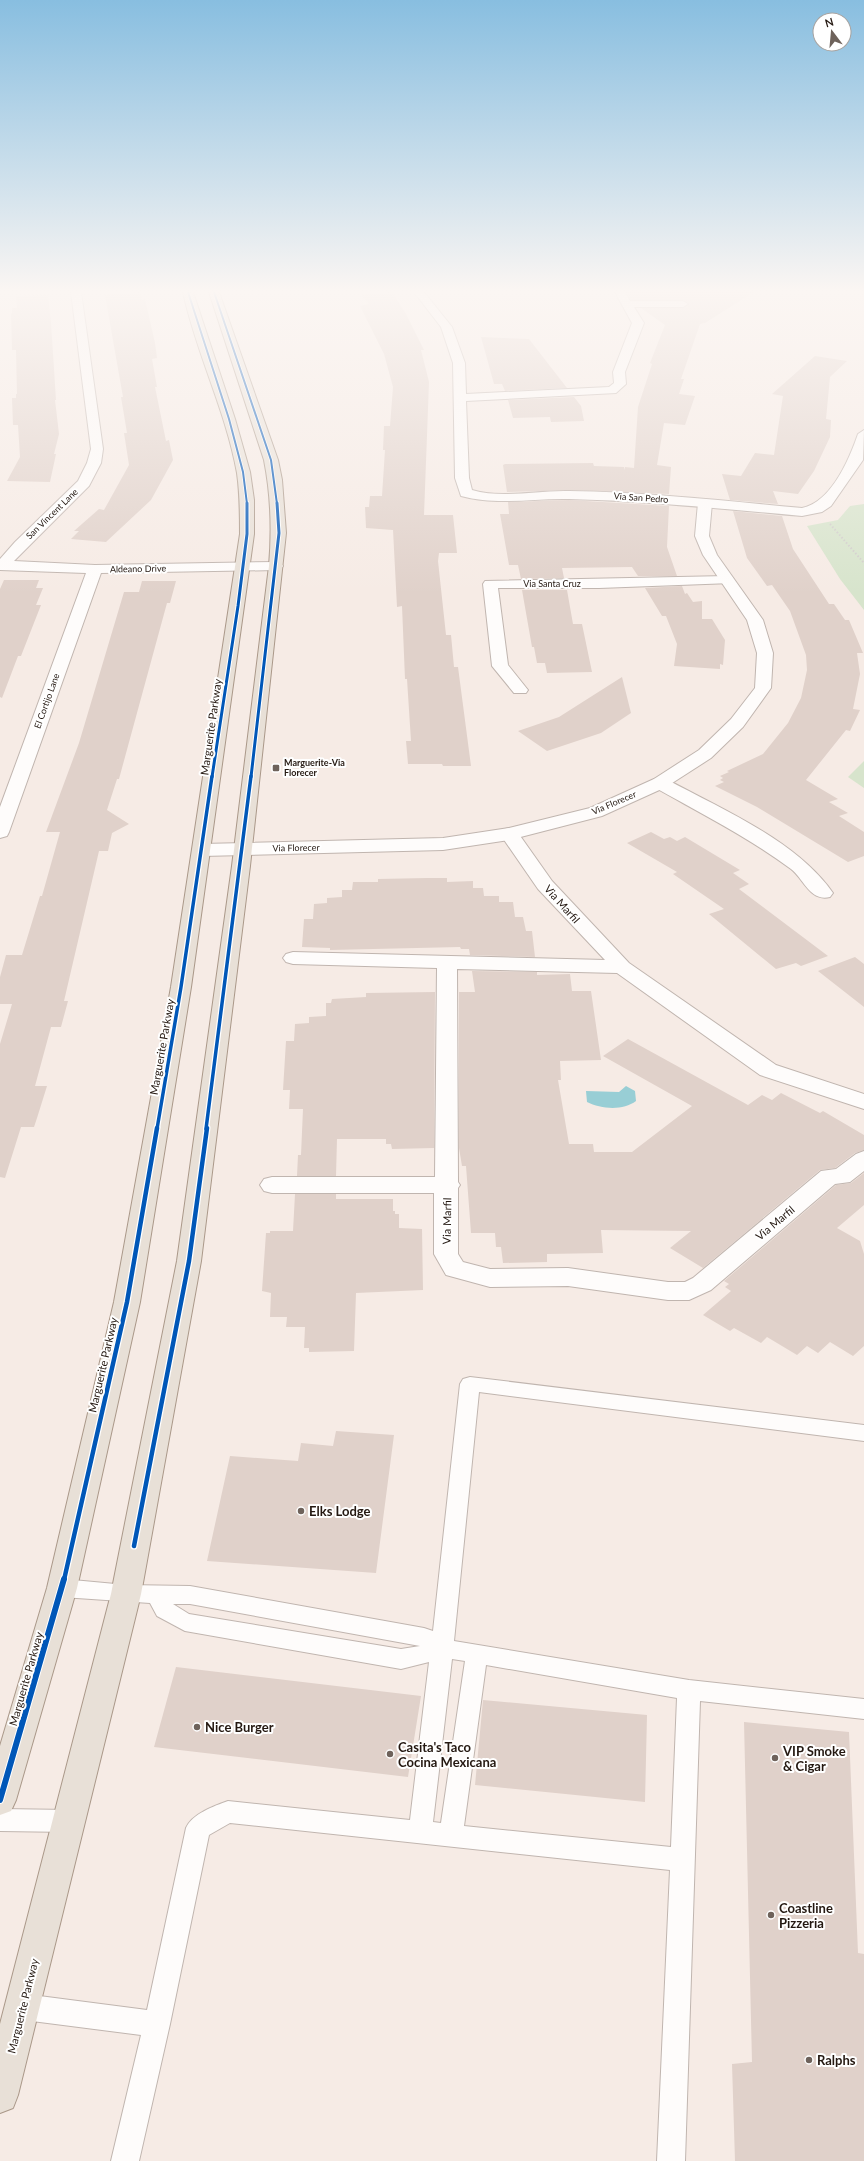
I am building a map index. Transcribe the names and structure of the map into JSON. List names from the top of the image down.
{
  "streets": {
    "main road": ["Marguerite Parkway"],
    "street": [
      "Via San Pedro",
      "San Vincent Lane",
      "Aldeano Drive",
      "Via Santa Cruz",
      "El Cortijo Lane",
      "Via Florecer",
      "Via Marfil"
    ]
  },
  "crossings": [
    ["Via San Pedro", "Via Florecer"],
    ["San Vincent Lane", "Aldeano Drive"],
    ["Aldeano Drive", "El Cortijo Lane"],
    ["Aldeano Drive", "Marguerite Parkway"],
    ["Via Santa Cruz", "Via Florecer"],
    ["Marguerite Parkway", "Via Florecer"],
    ["Via Florecer", "Via Marfil"]
  ],
  "places": {
    "transit": ["Marguerite-Via Florecer"],
    "other": [
      "Elks Lodge",
      "Nice Burger",
      "Casita's Taco Cocina Mexicana",
      "VIP Smoke & Cigar",
      "Coastline Pizzeria",
      "Ralphs"
    ]
  },
  "north": "top"
}
